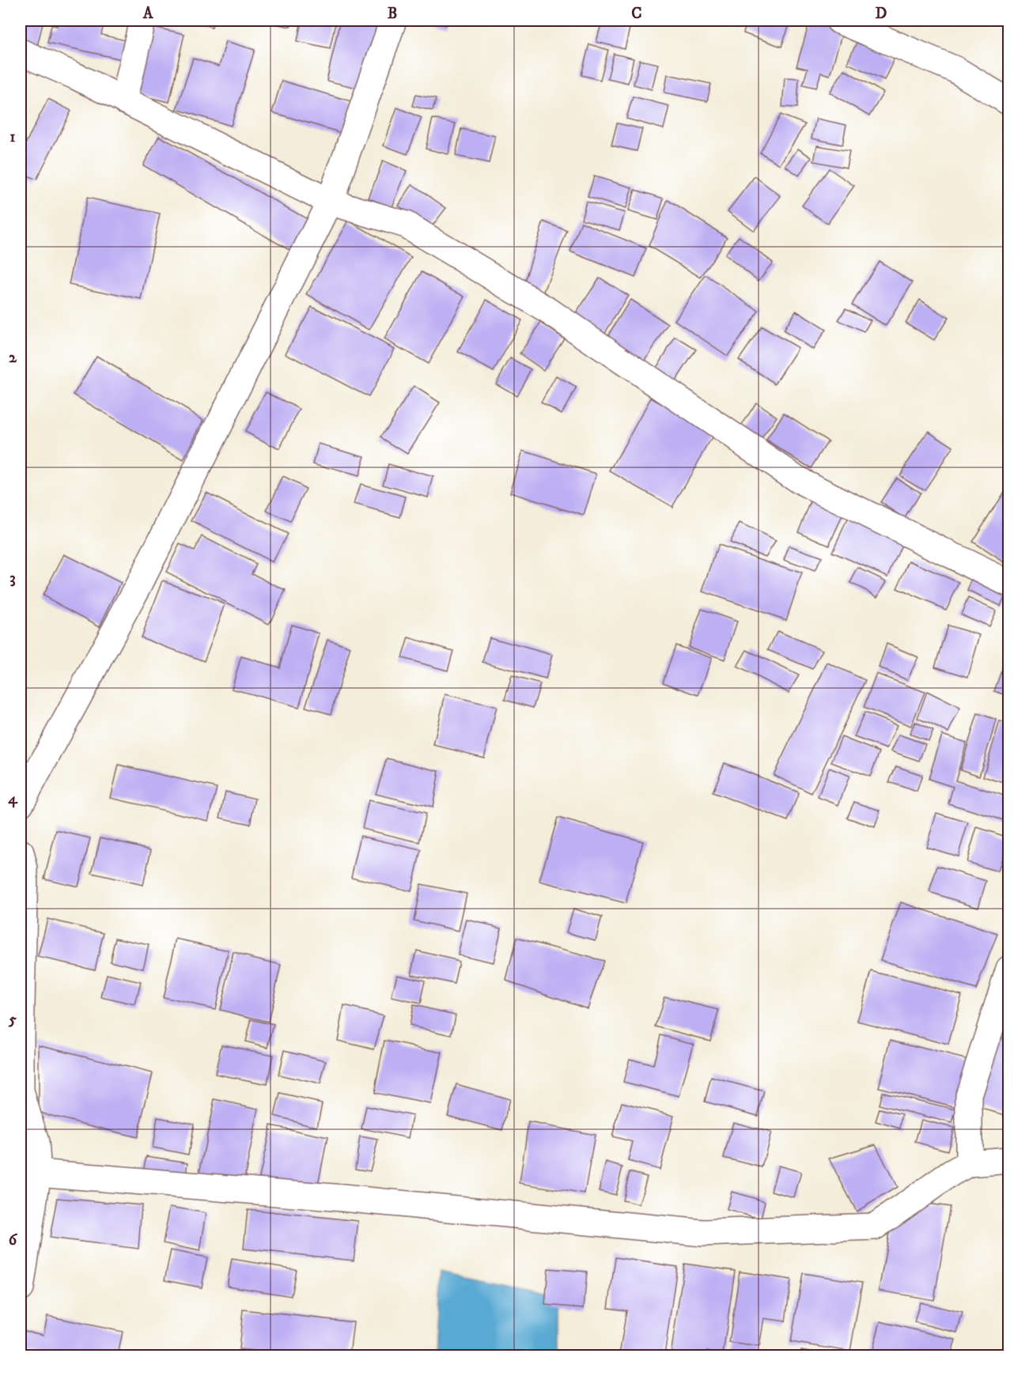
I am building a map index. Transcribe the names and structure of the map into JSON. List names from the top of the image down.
{
  "grid": {
    "columns": [
      "A",
      "B",
      "C",
      "D"
    ],
    "rows": [
      "1",
      "2",
      "3",
      "4",
      "5",
      "6"
    ]
  }
}
